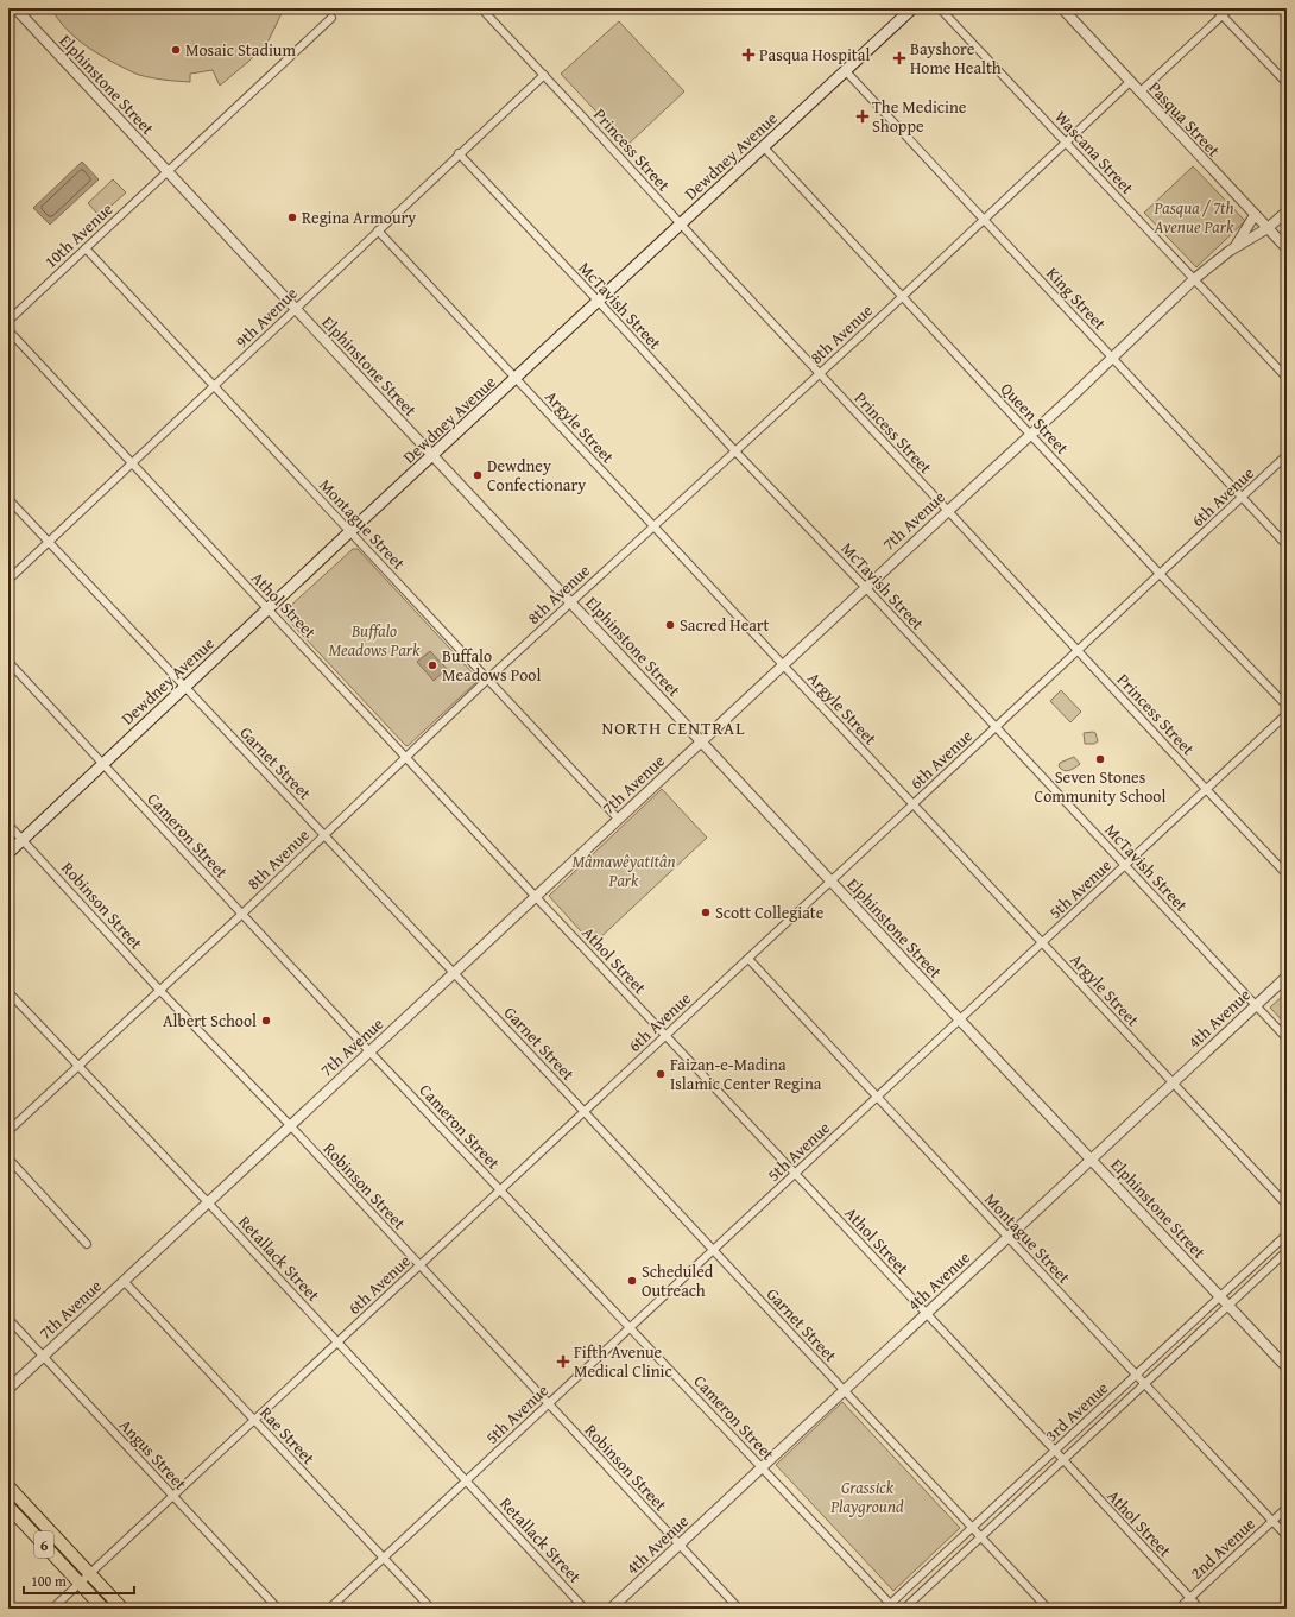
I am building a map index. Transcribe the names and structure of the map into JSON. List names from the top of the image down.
{
  "streets": {
    "main road": ["Dewdney Avenue", "6"],
    "street": [
      "Elphinstone Street",
      "Pasqua Street",
      "Princess Street",
      "Wascana Street",
      "10th Avenue",
      "King Street",
      "McTavish Street",
      "9th Avenue",
      "8th Avenue",
      "Queen Street",
      "Argyle Street",
      "6th Avenue",
      "7th Avenue",
      "Montague Street",
      "Athol Street",
      "Garnet Street",
      "Cameron Street",
      "5th Avenue",
      "Robinson Street",
      "4th Avenue",
      "Retallack Street",
      "3rd Avenue",
      "Rae Street",
      "Angus Street",
      "2nd Avenue"
    ]
  },
  "crossings": [
    ["Elphinstone Street", "Dewdney Avenue"],
    ["Elphinstone Street", "10th Avenue"],
    ["Elphinstone Street", "9th Avenue"],
    ["Elphinstone Street", "8th Avenue"],
    ["Elphinstone Street", "6th Avenue"],
    ["Elphinstone Street", "7th Avenue"],
    ["Elphinstone Street", "5th Avenue"],
    ["Elphinstone Street", "4th Avenue"],
    ["Elphinstone Street", "3rd Avenue"],
    ["Pasqua Street", "8th Avenue"],
    ["Pasqua Street", "7th Avenue"],
    ["Princess Street", "Dewdney Avenue"],
    ["Princess Street", "9th Avenue"],
    ["Princess Street", "8th Avenue"],
    ["Princess Street", "6th Avenue"],
    ["Princess Street", "7th Avenue"],
    ["Princess Street", "5th Avenue"],
    ["Wascana Street", "8th Avenue"],
    ["Wascana Street", "7th Avenue"],
    ["Dewdney Avenue", "King Street"],
    ["Dewdney Avenue", "McTavish Street"],
    ["Dewdney Avenue", "Queen Street"],
    ["Dewdney Avenue", "Argyle Street"],
    ["Dewdney Avenue", "Montague Street"],
    ["Dewdney Avenue", "Athol Street"],
    ["Dewdney Avenue", "Garnet Street"],
    ["Dewdney Avenue", "Cameron Street"],
    ["Dewdney Avenue", "Robinson Street"],
    ["10th Avenue", "Montague Street"],
    ["King Street", "8th Avenue"],
    ["King Street", "6th Avenue"],
    ["King Street", "7th Avenue"],
    ["McTavish Street", "9th Avenue"],
    ["McTavish Street", "8th Avenue"],
    ["McTavish Street", "6th Avenue"],
    ["McTavish Street", "7th Avenue"],
    ["McTavish Street", "5th Avenue"],
    ["McTavish Street", "4th Avenue"],
    ["9th Avenue", "Argyle Street"],
    ["9th Avenue", "Montague Street"],
    ["9th Avenue", "Athol Street"],
    ["9th Avenue", "Garnet Street"],
    ["8th Avenue", "Queen Street"],
    ["8th Avenue", "Argyle Street"],
    ["8th Avenue", "Montague Street"],
    ["8th Avenue", "Athol Street"],
    ["8th Avenue", "Garnet Street"],
    ["8th Avenue", "Cameron Street"],
    ["8th Avenue", "Robinson Street"],
    ["8th Avenue", "Retallack Street"],
    ["Queen Street", "6th Avenue"],
    ["Queen Street", "7th Avenue"],
    ["Argyle Street", "6th Avenue"],
    ["Argyle Street", "7th Avenue"],
    ["Argyle Street", "5th Avenue"],
    ["Argyle Street", "4th Avenue"],
    ["6th Avenue", "Montague Street"],
    ["6th Avenue", "Athol Street"],
    ["6th Avenue", "Garnet Street"],
    ["6th Avenue", "Cameron Street"],
    ["6th Avenue", "Robinson Street"],
    ["6th Avenue", "Retallack Street"],
    ["6th Avenue", "Rae Street"],
    ["6th Avenue", "Angus Street"],
    ["6th Avenue", "6"],
    ["7th Avenue", "Montague Street"],
    ["7th Avenue", "Athol Street"],
    ["7th Avenue", "Garnet Street"],
    ["7th Avenue", "Cameron Street"],
    ["7th Avenue", "Robinson Street"],
    ["7th Avenue", "Retallack Street"],
    ["7th Avenue", "Rae Street"],
    ["7th Avenue", "Angus Street"],
    ["Montague Street", "5th Avenue"],
    ["Montague Street", "4th Avenue"],
    ["Montague Street", "3rd Avenue"],
    ["Montague Street", "2nd Avenue"],
    ["Athol Street", "5th Avenue"],
    ["Athol Street", "4th Avenue"],
    ["Athol Street", "3rd Avenue"],
    ["Athol Street", "2nd Avenue"],
    ["Garnet Street", "5th Avenue"],
    ["Garnet Street", "4th Avenue"],
    ["Garnet Street", "3rd Avenue"],
    ["Cameron Street", "5th Avenue"],
    ["Cameron Street", "4th Avenue"],
    ["Cameron Street", "3rd Avenue"],
    ["5th Avenue", "Robinson Street"],
    ["5th Avenue", "Retallack Street"],
    ["5th Avenue", "Rae Street"],
    ["Robinson Street", "4th Avenue"]
  ],
  "districts": ["NORTH CENTRAL"],
  "parks": [
    "Pasqua / 7th Avenue Park",
    "Buffalo Meadows Park",
    "Mâmawêyatitân Park",
    "Grassick Playground"
  ],
  "places": {
    "other": [
      "Mosaic Stadium",
      "Regina Armoury",
      "Dewdney Confectionary",
      "Sacred Heart",
      "Buffalo Meadows Pool",
      "Seven Stones Community School",
      "Scott Collegiate",
      "Albert School",
      "Faizan-e-Madina Islamic Center Regina",
      "Scheduled Outreach"
    ],
    "health": [
      "Pasqua Hospital",
      "Bayshore Home Health",
      "The Medicine Shoppe",
      "Fifth Avenue Medical Clinic"
    ]
  },
  "scale_bar": "100 m"
}
